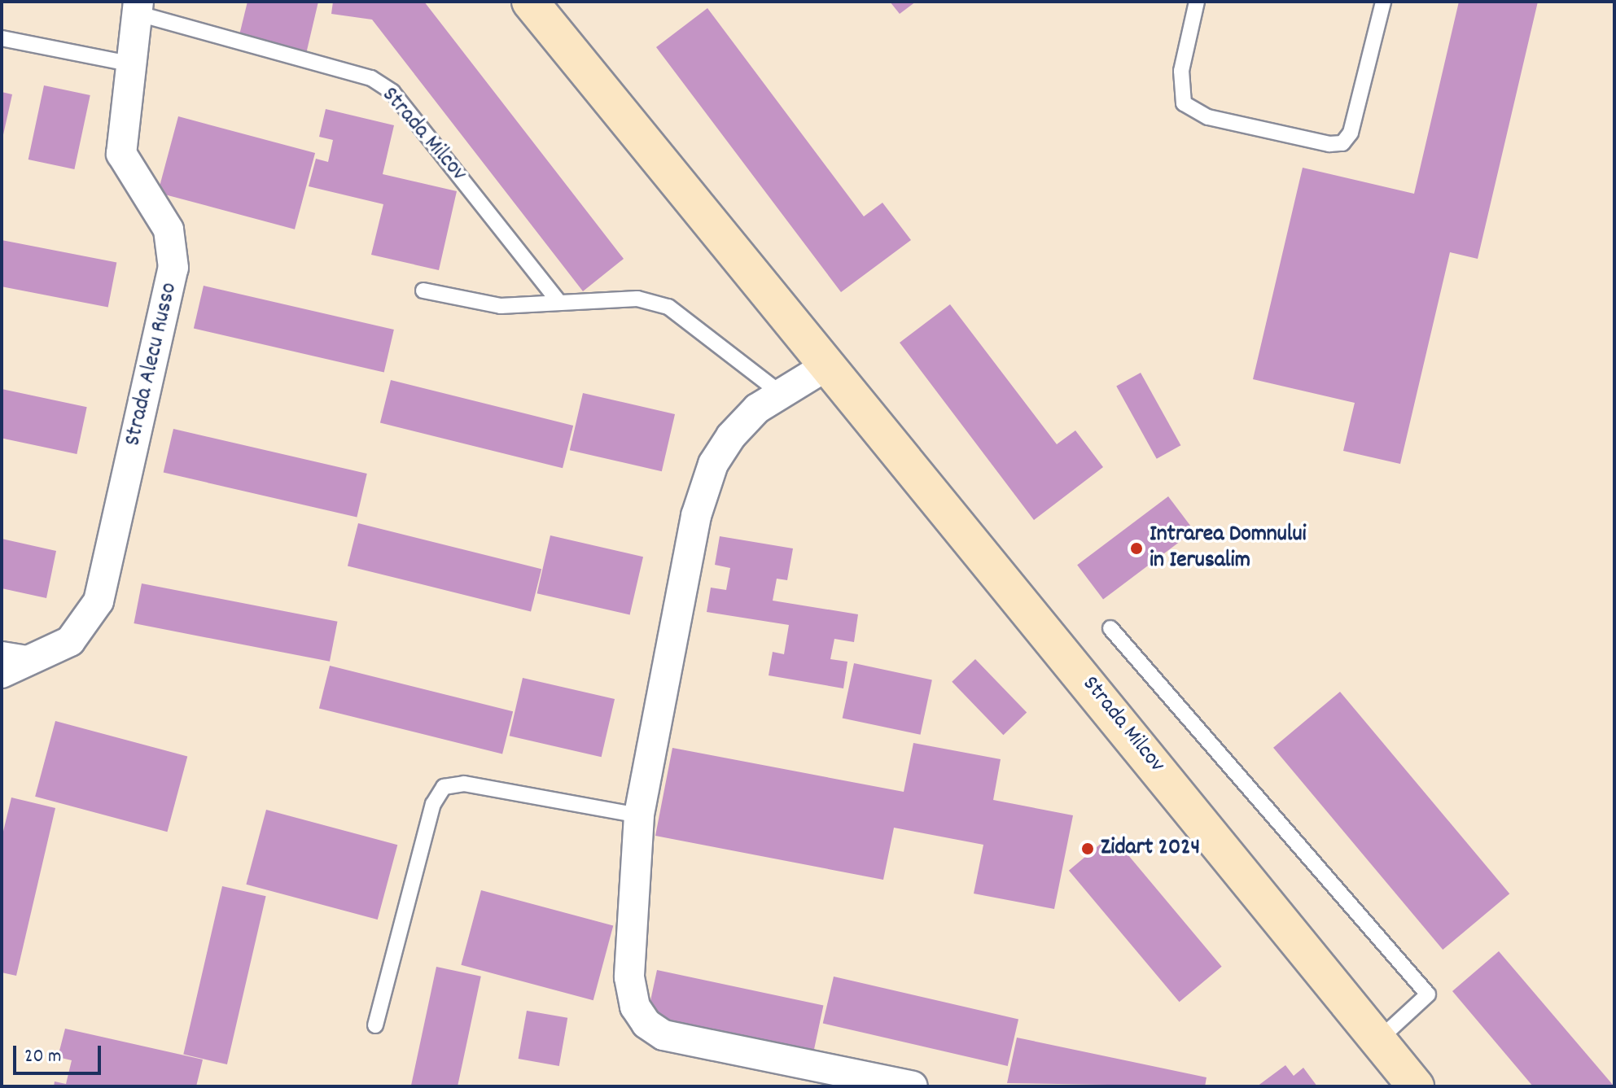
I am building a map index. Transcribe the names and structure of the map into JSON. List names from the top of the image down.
{
  "streets": {
    "main road": ["Strada Milcov"],
    "street": ["Strada Alecu Russo"]
  },
  "crossings": [
    ["Strada Milcov", "Strada Alecu Russo"]
  ],
  "places": ["Intrarea Domnului in Ierusalim", "Zidart 2024"],
  "scale_bar": "20 m"
}
